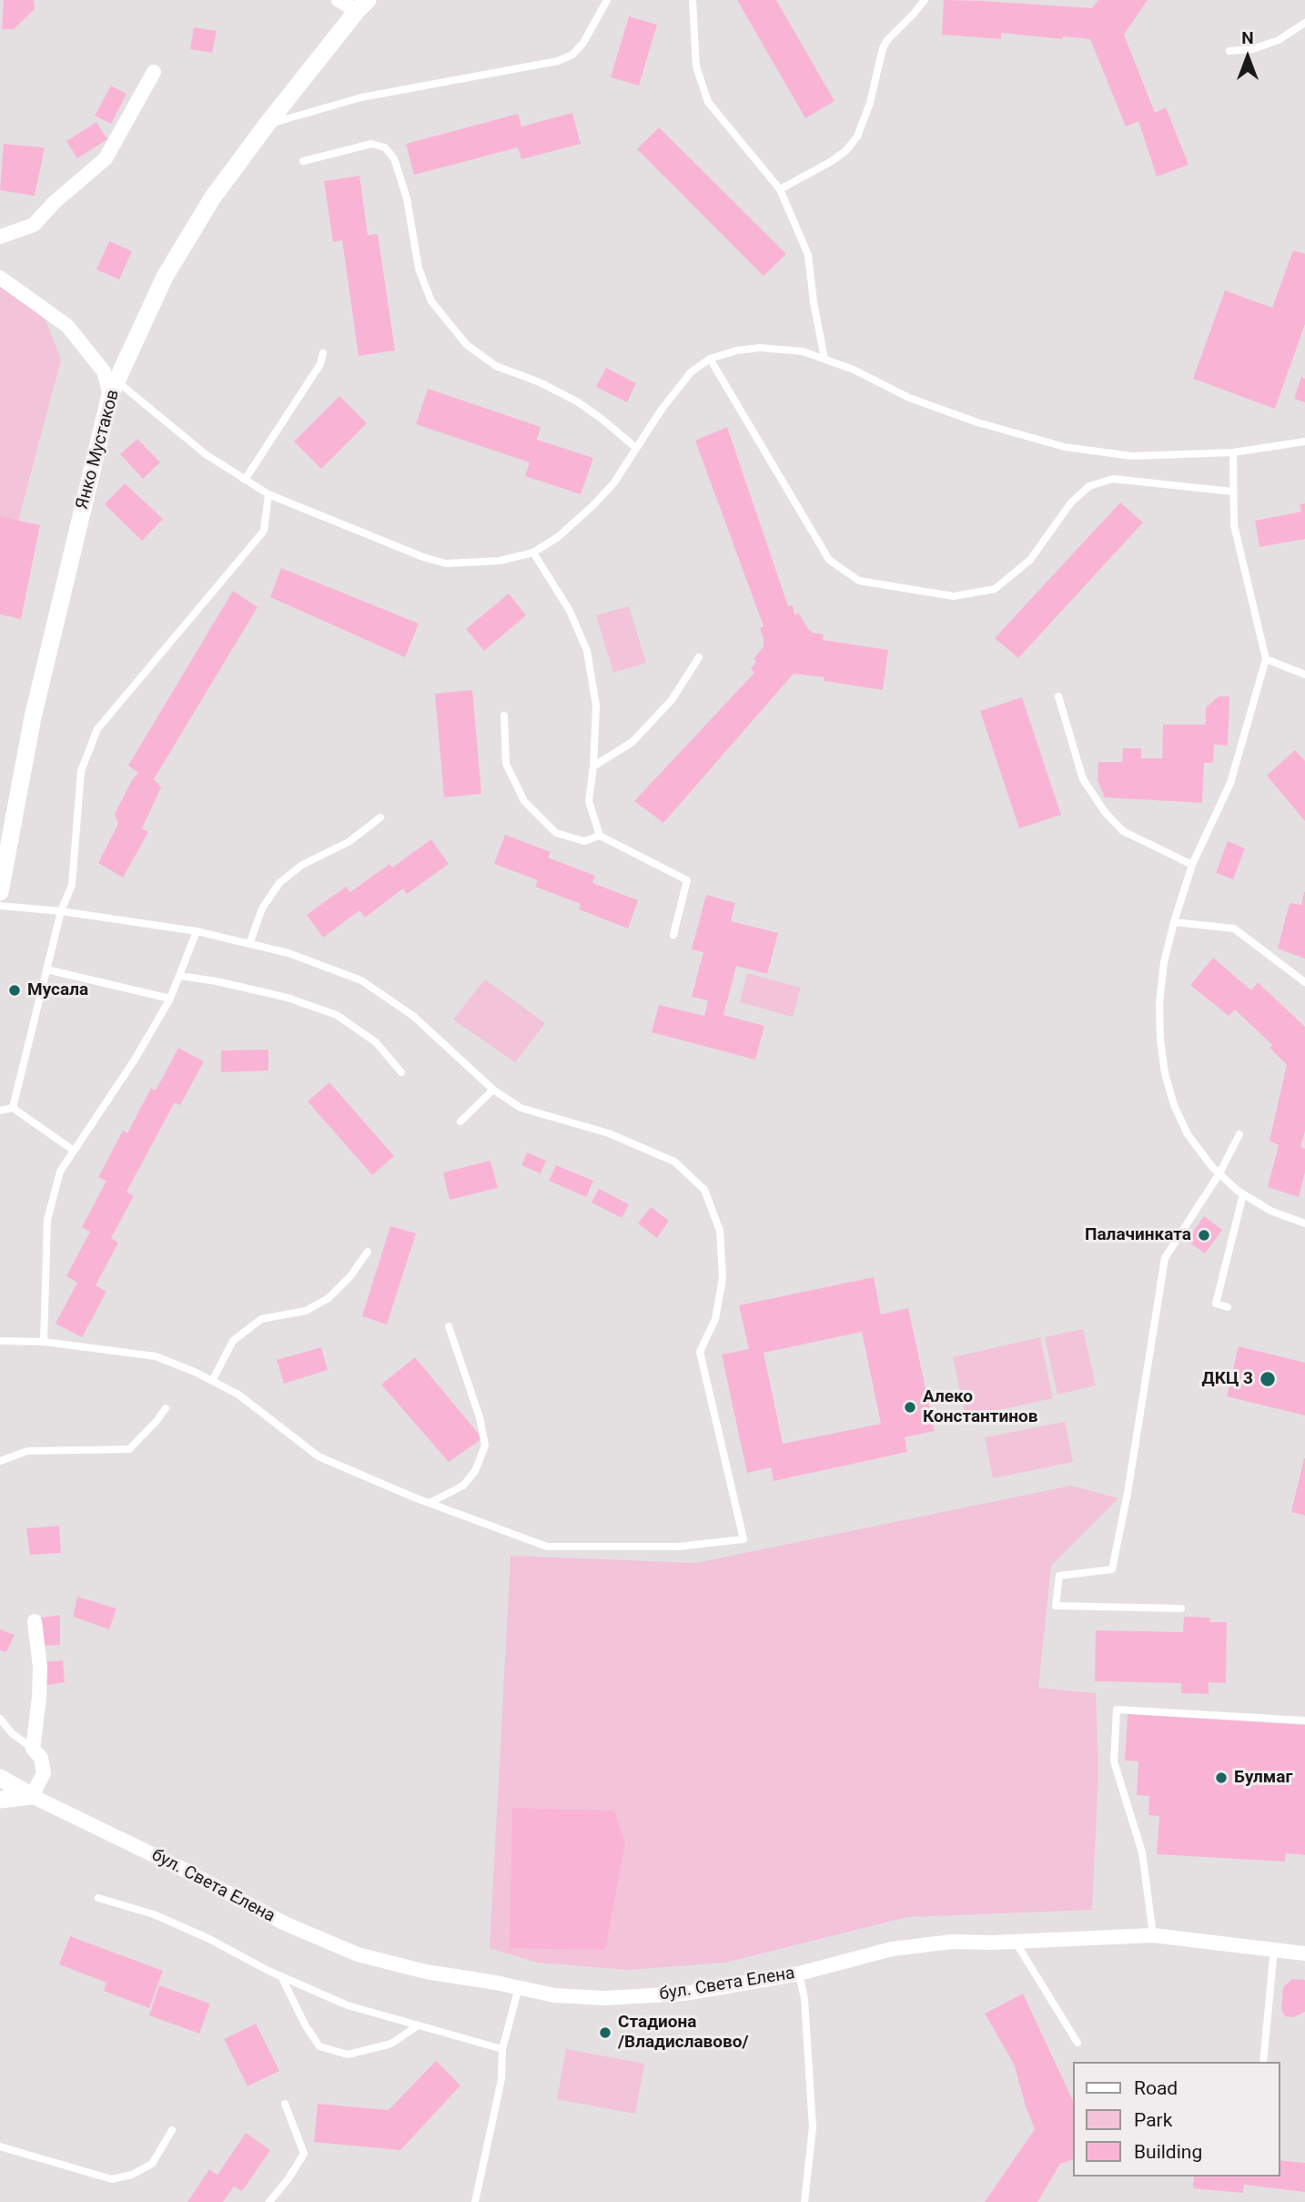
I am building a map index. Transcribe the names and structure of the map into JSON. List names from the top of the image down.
{
  "streets": {
    "street": ["Янко Мустаков", "бул. Света Елена"]
  },
  "places": [
    "Мусала",
    "Палачинката",
    "ДКЦ 3",
    "Алеко Константинов",
    "Булмаг",
    "Стадиона /Владиславово/"
  ],
  "legend": ["Road", "Park", "Building"],
  "north": "top"
}
